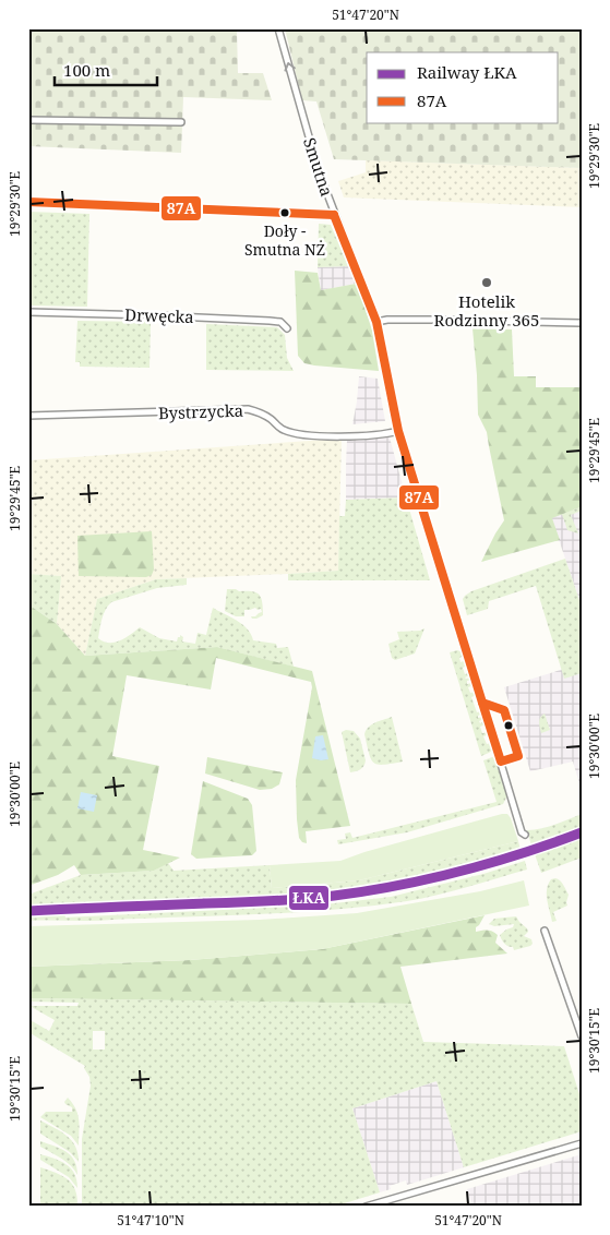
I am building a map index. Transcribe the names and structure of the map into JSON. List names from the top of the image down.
{
  "streets": {
    "street": ["Smutna", "Drwęcka", "Bystrzycka"]
  },
  "crossings": [
    ["Smutna", "Bystrzycka"]
  ],
  "places": ["Doły - Smutna NŻ", "Hotelik Rodzinny 365"],
  "lines": ["transit line 87A", "rail line ŁKA"],
  "legend": ["Railway ŁKA", "87A"],
  "scale_bar": "100 m",
  "coordinates": [
    "51°47'20\"N",
    "19°29'30\"E",
    "19°29'45\"E",
    "19°30'00\"E",
    "19°30'15\"E",
    "51°47'10\"N"
  ]
}
